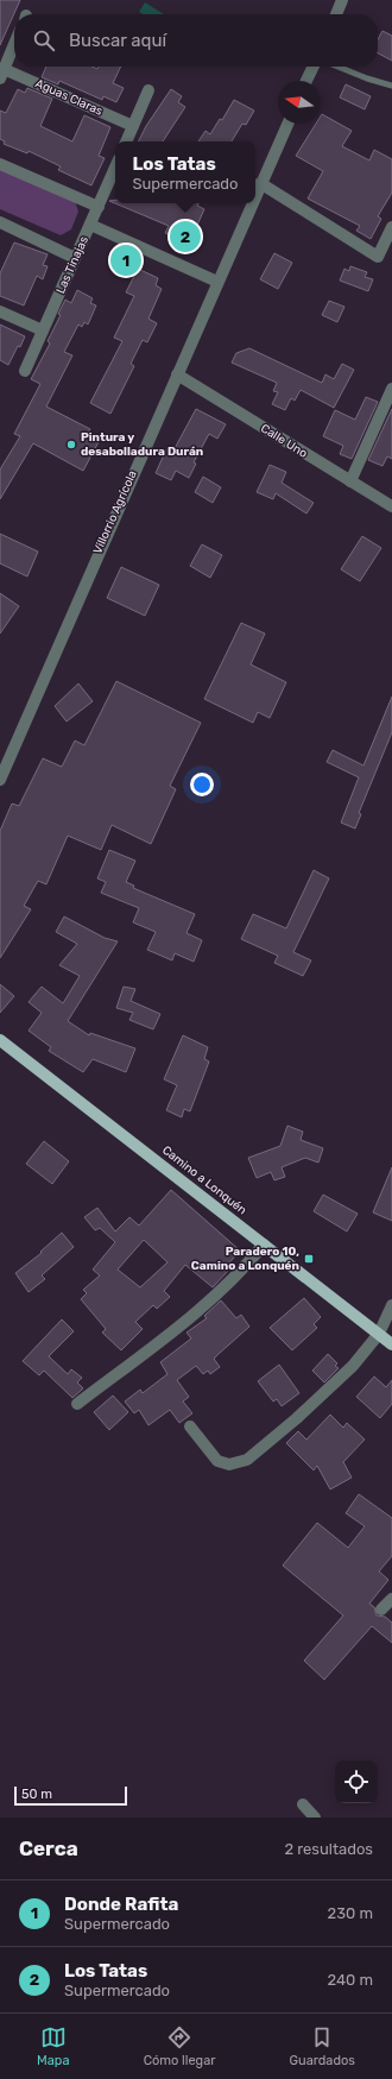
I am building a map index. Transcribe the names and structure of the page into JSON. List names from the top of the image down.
{
  "streets": {
    "main road": ["Camino a Lonquén"],
    "street": [
      "Aguas Claras",
      "Las Tinajas",
      "Calle Uno",
      "Villorrio Agrícola"
    ]
  },
  "crossings": [
    ["Calle Uno", "Villorrio Agrícola"]
  ],
  "places": {
    "other": ["Pintura y desabolladura Durán"],
    "transit": ["Paradero 10, Camino a Lonquén"]
  },
  "scale_bar": "50 m",
  "north": "left",
  "page": {
    "search": "Buscar aquí",
    "popup": ["Los Tatas", "Supermercado"],
    "pins": ["2", "1"],
    "scale": "50 m",
    "heading": ["Cerca", "2 resultados"],
    "list": [
      {
        "mark": "1",
        "name": "Donde Rafita",
        "note": "Supermercado",
        "value": "230 m"
      },
      {
        "mark": "2",
        "name": "Los Tatas",
        "note": "Supermercado",
        "value": "240 m"
      }
    ],
    "nav": ["Mapa", "Cómo llegar", "Guardados"]
  }
}
